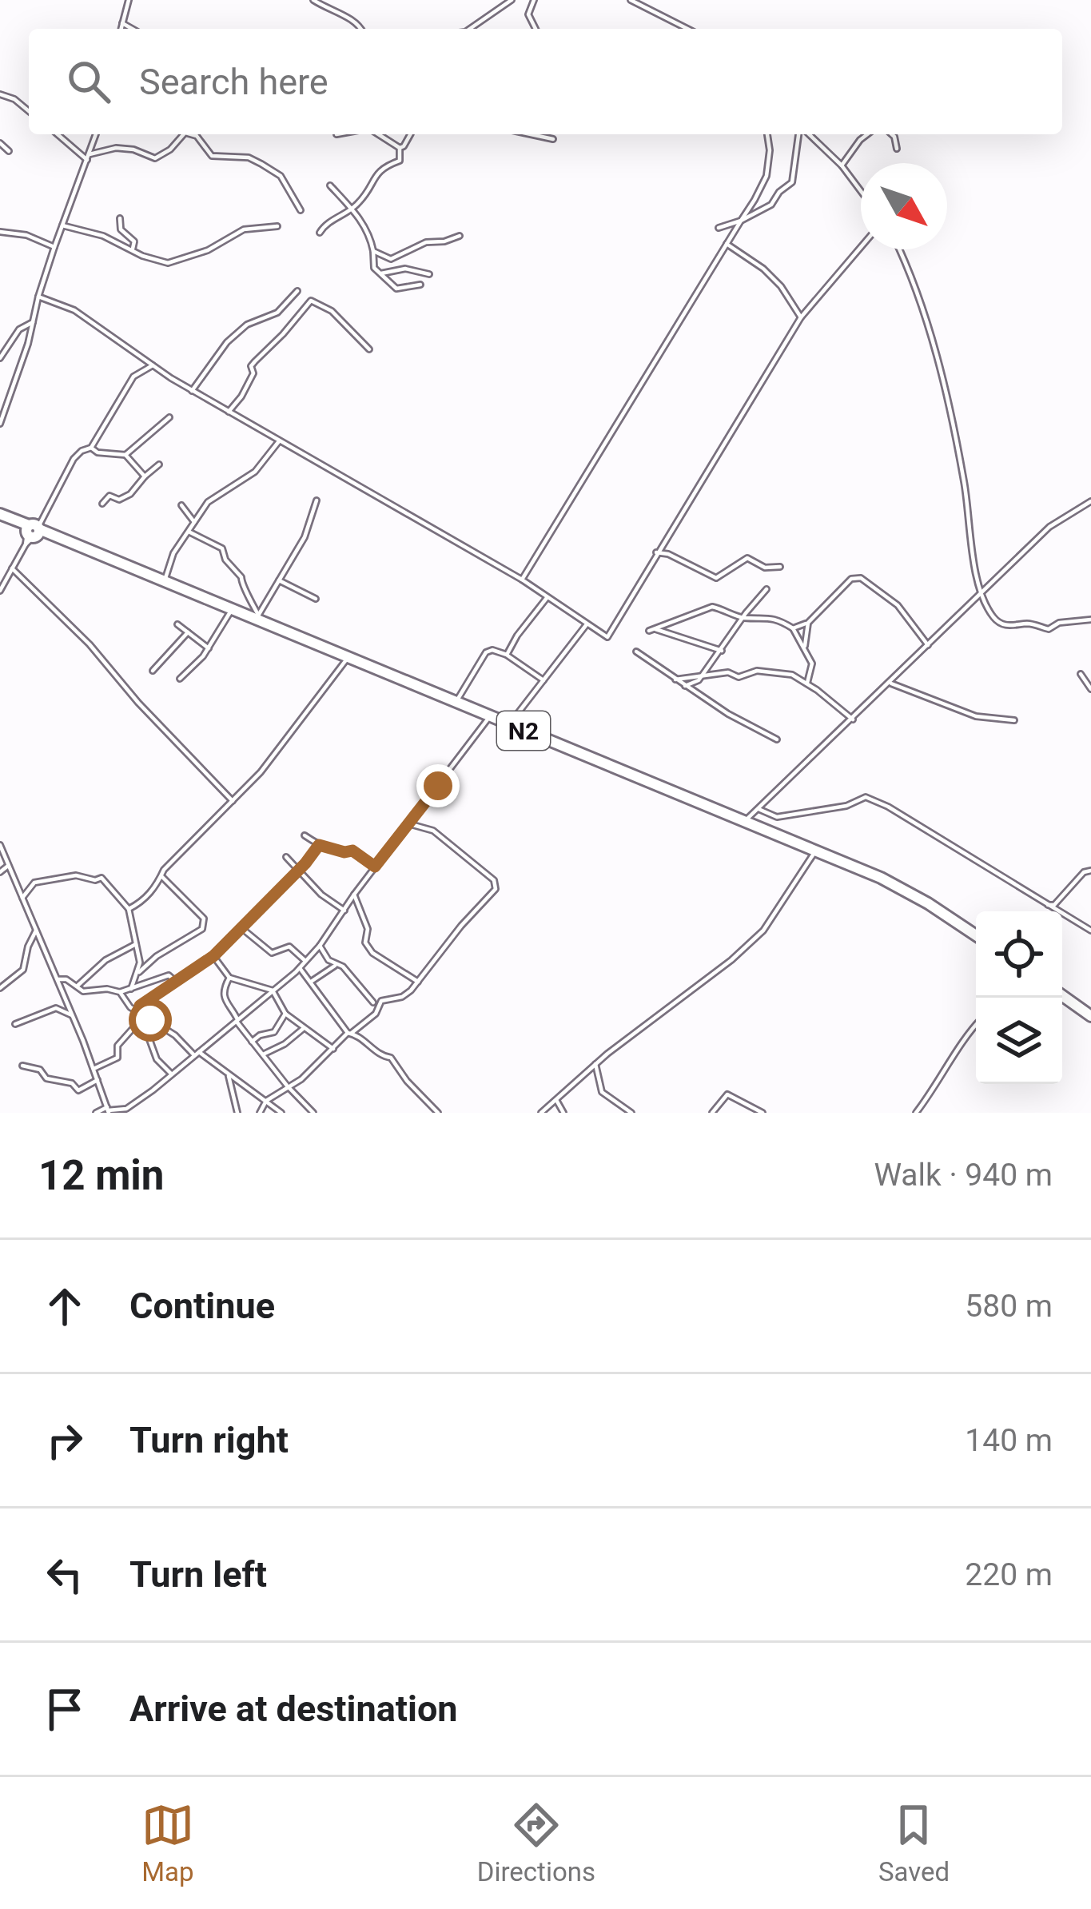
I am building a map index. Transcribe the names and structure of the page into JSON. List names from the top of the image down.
{
  "streets": {
    "highway": ["N2"]
  },
  "north": "bottom right",
  "page": {
    "search": "Search here",
    "heading": ["12 min", "Walk · 940 m"],
    "list": [
      ["Continue", "580 m"],
      ["Turn right", "140 m"],
      ["Turn left", "220 m"],
      "Arrive at destination"
    ],
    "nav": ["Map", "Directions", "Saved"]
  }
}
